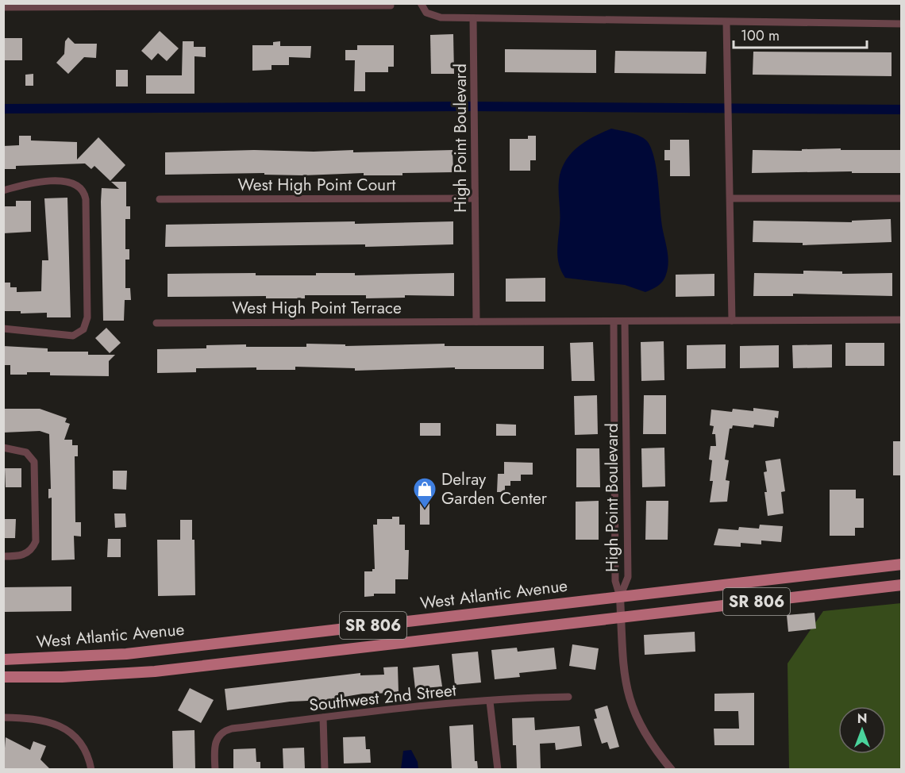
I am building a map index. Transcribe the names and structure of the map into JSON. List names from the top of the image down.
{
  "streets": {
    "main road": ["West Atlantic Avenue", "SR 806"],
    "street": [
      "High Point Boulevard",
      "West High Point Court",
      "West High Point Terrace",
      "Southwest 2nd Street"
    ]
  },
  "crossings": [
    ["High Point Boulevard", "West High Point Court"],
    ["High Point Boulevard", "West High Point Terrace"],
    ["High Point Boulevard", "West Atlantic Avenue"]
  ],
  "places": {
    "shop": ["Delray Garden Center"]
  },
  "scale_bar": "100 m",
  "north": "top"
}
